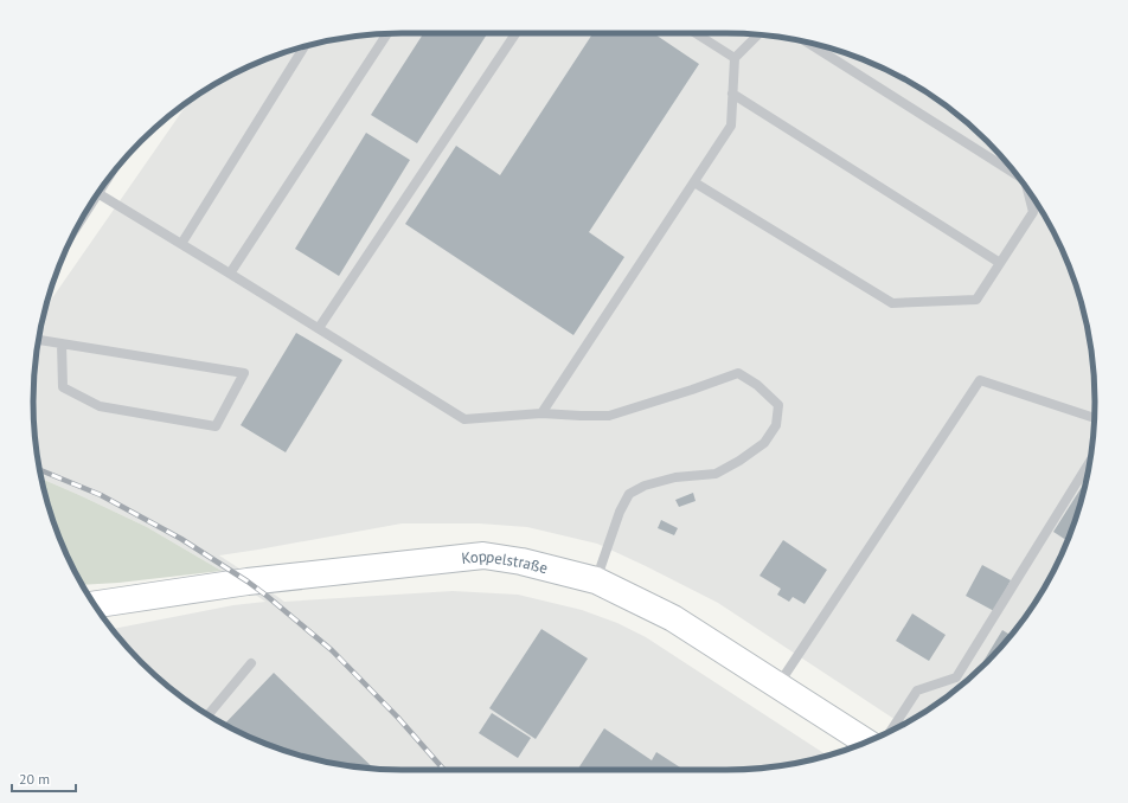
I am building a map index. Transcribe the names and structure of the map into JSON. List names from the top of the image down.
{
  "streets": {
    "street": ["Koppelstraße"]
  },
  "scale_bar": "20 m"
}
